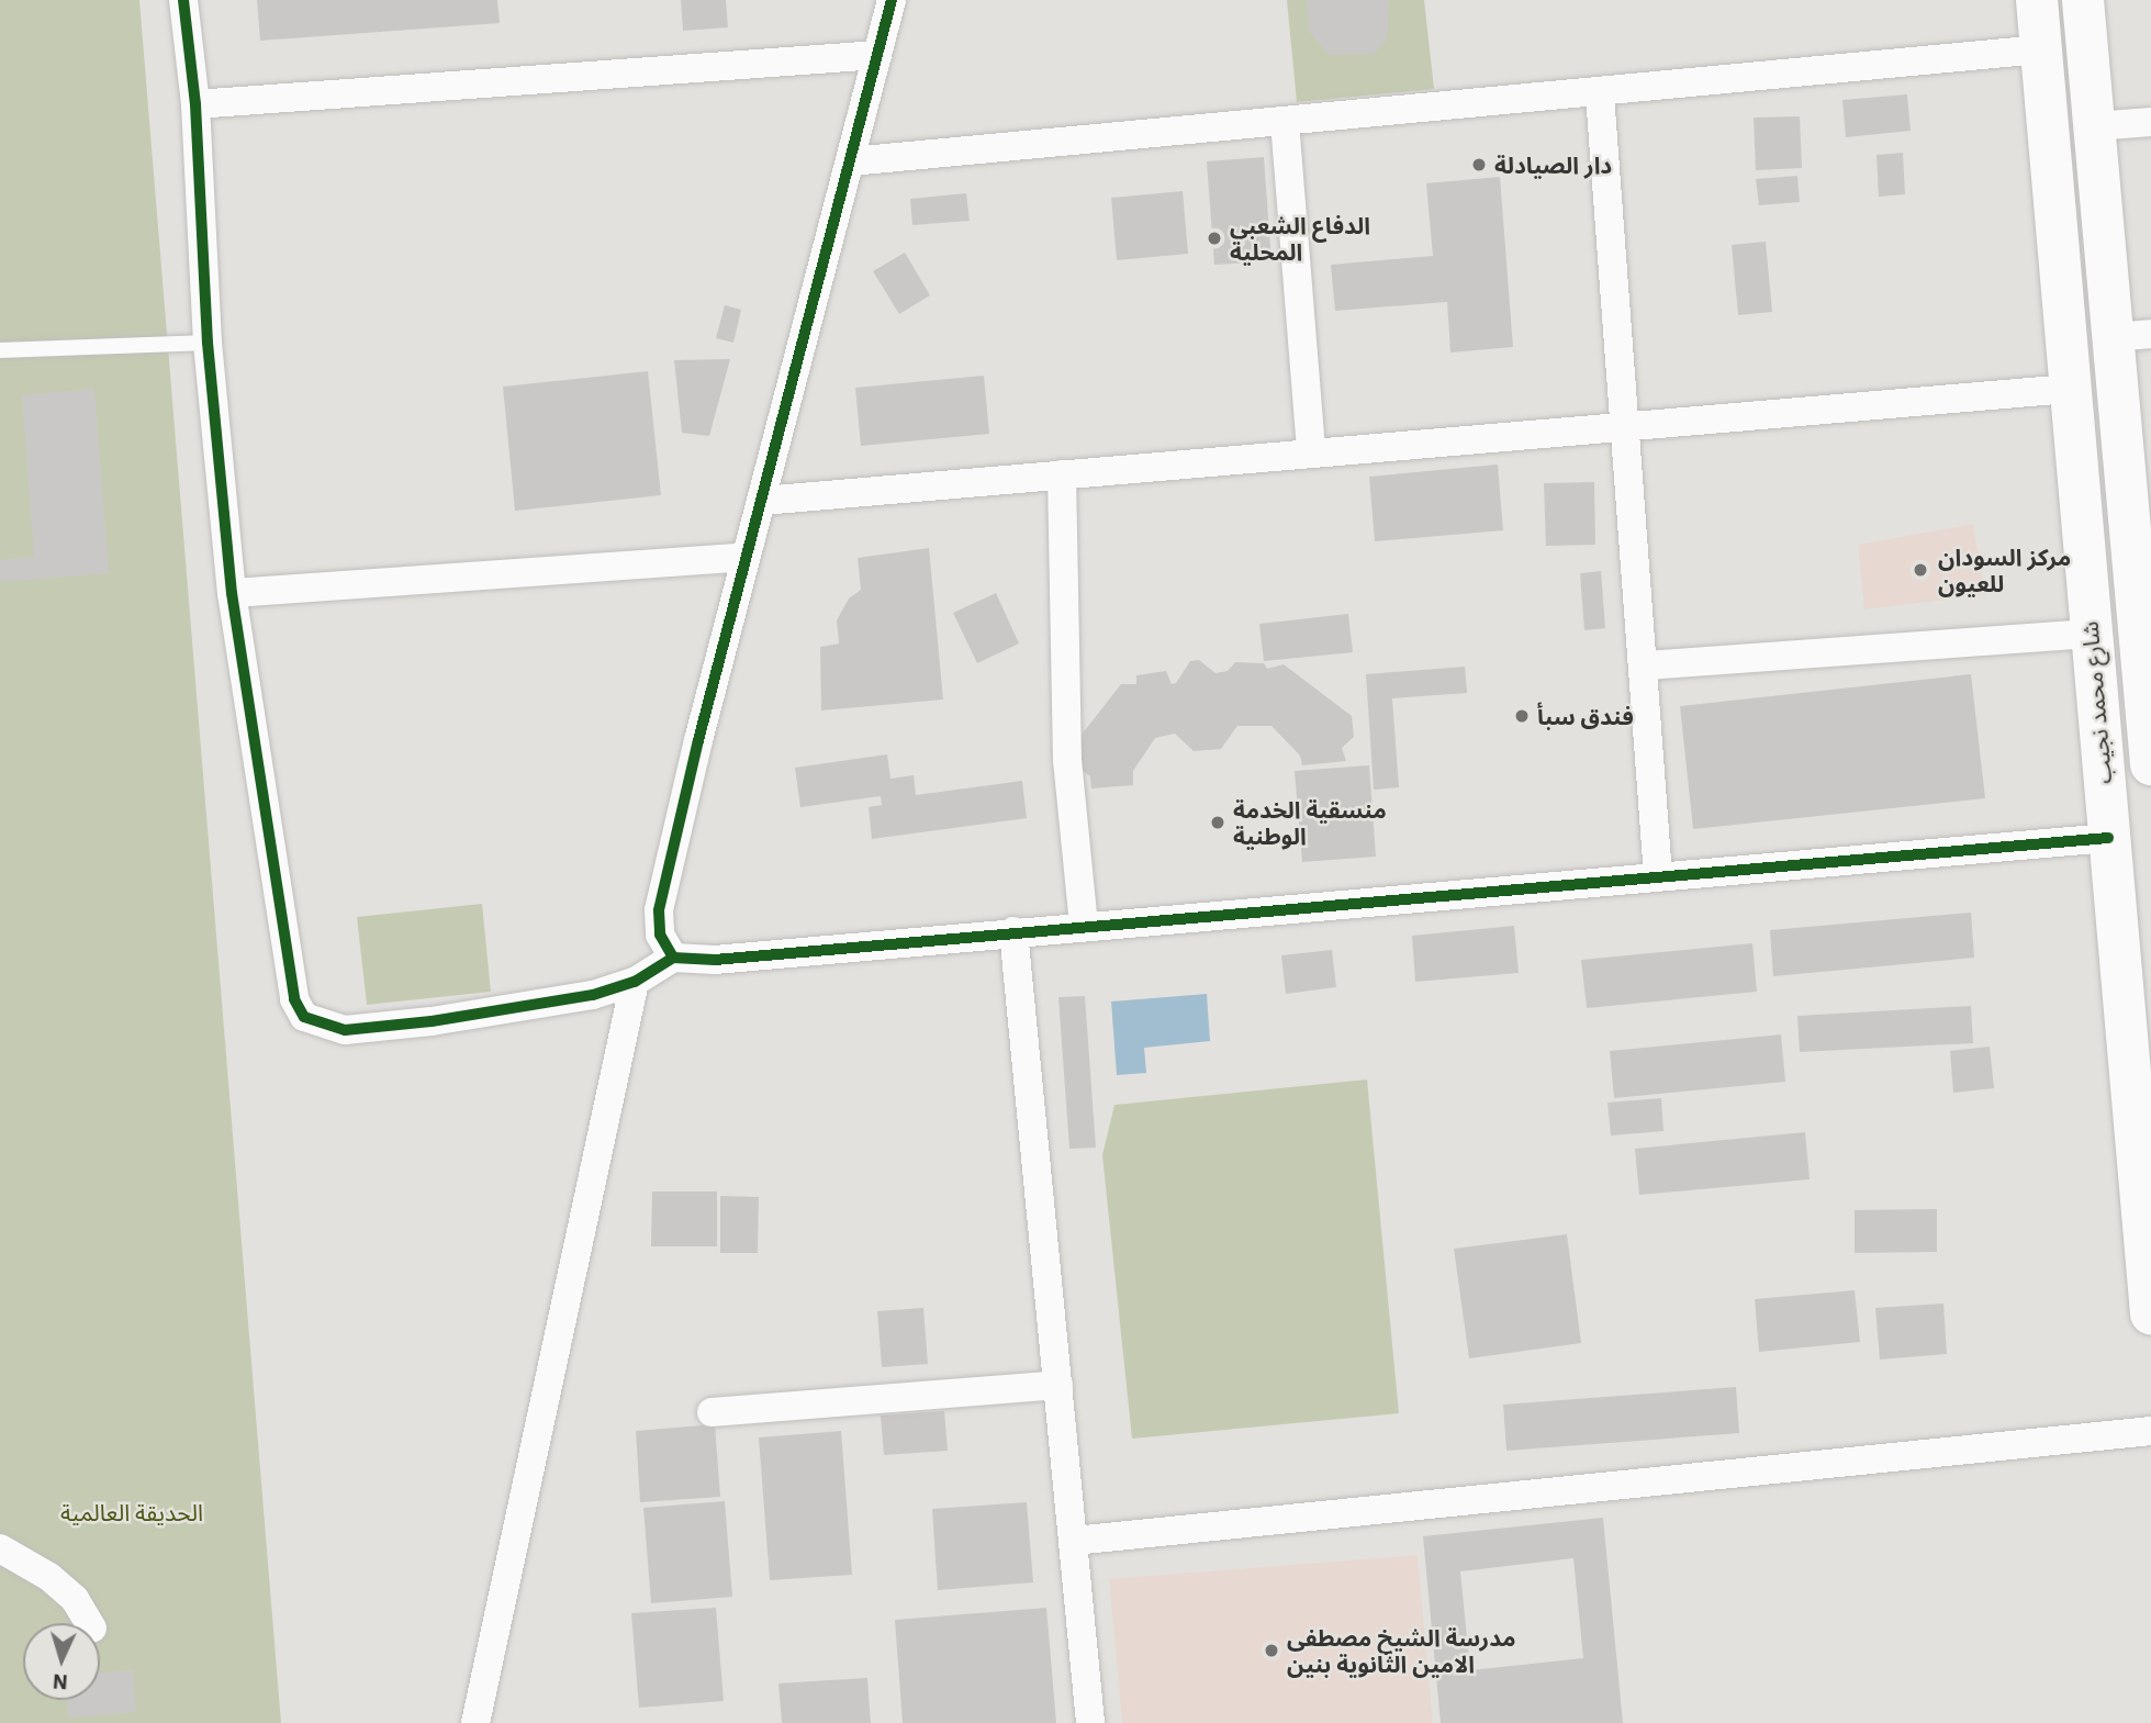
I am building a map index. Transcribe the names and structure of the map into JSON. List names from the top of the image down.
{
  "streets": {
    "main road": ["شارع محمد نجيب"]
  },
  "parks": ["الحديقة العالمية"],
  "places": [
    "دار الصيادلة",
    "الدفاع الشعبي المحلية",
    "مركز السودان للعيون",
    "فندق سبأ",
    "منسقية الخدمة الوطنية",
    "مدرسة الشيخ مصطفى الامين الثانوية بنين"
  ],
  "north": "bottom"
}
